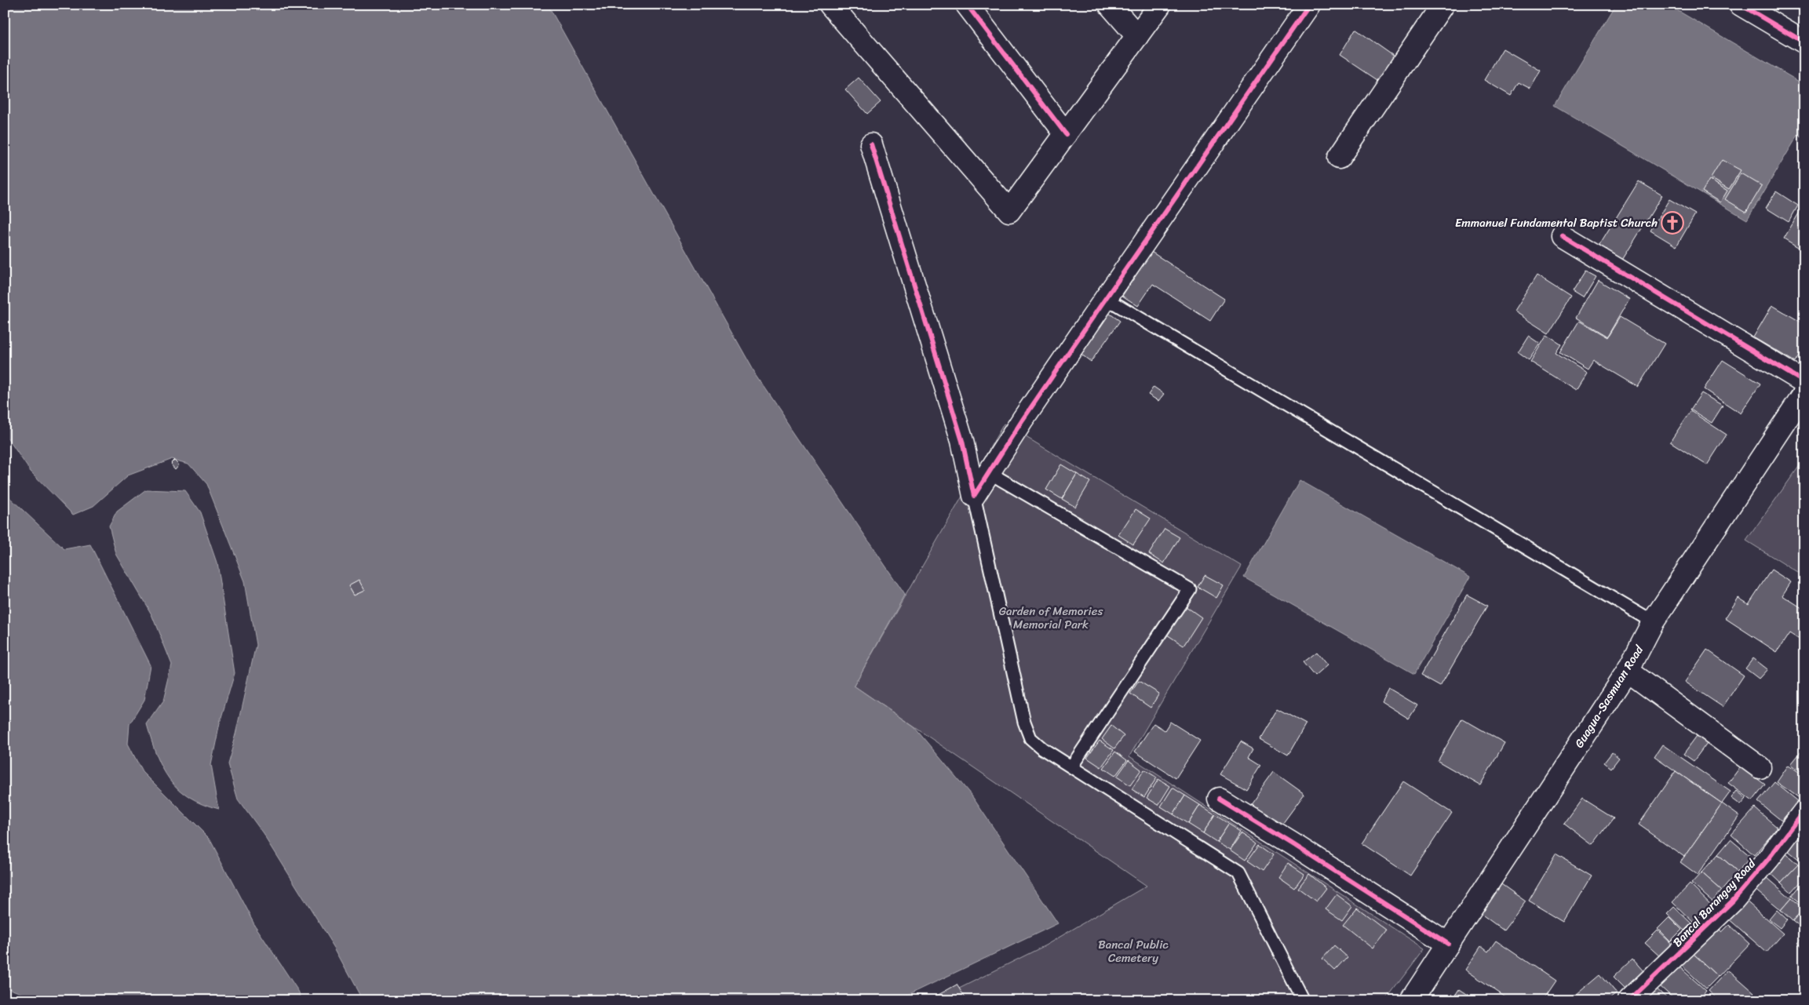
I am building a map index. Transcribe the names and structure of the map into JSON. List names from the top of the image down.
{
  "streets": {
    "street": ["Guagua-Sasmuan Road", "Bancal Barangay Road"]
  },
  "parks": ["Garden of Memories Memorial Park", "Bancal Public Cemetery"],
  "places": {
    "church": ["Emmanuel Fundamental Baptist Church"]
  }
}
